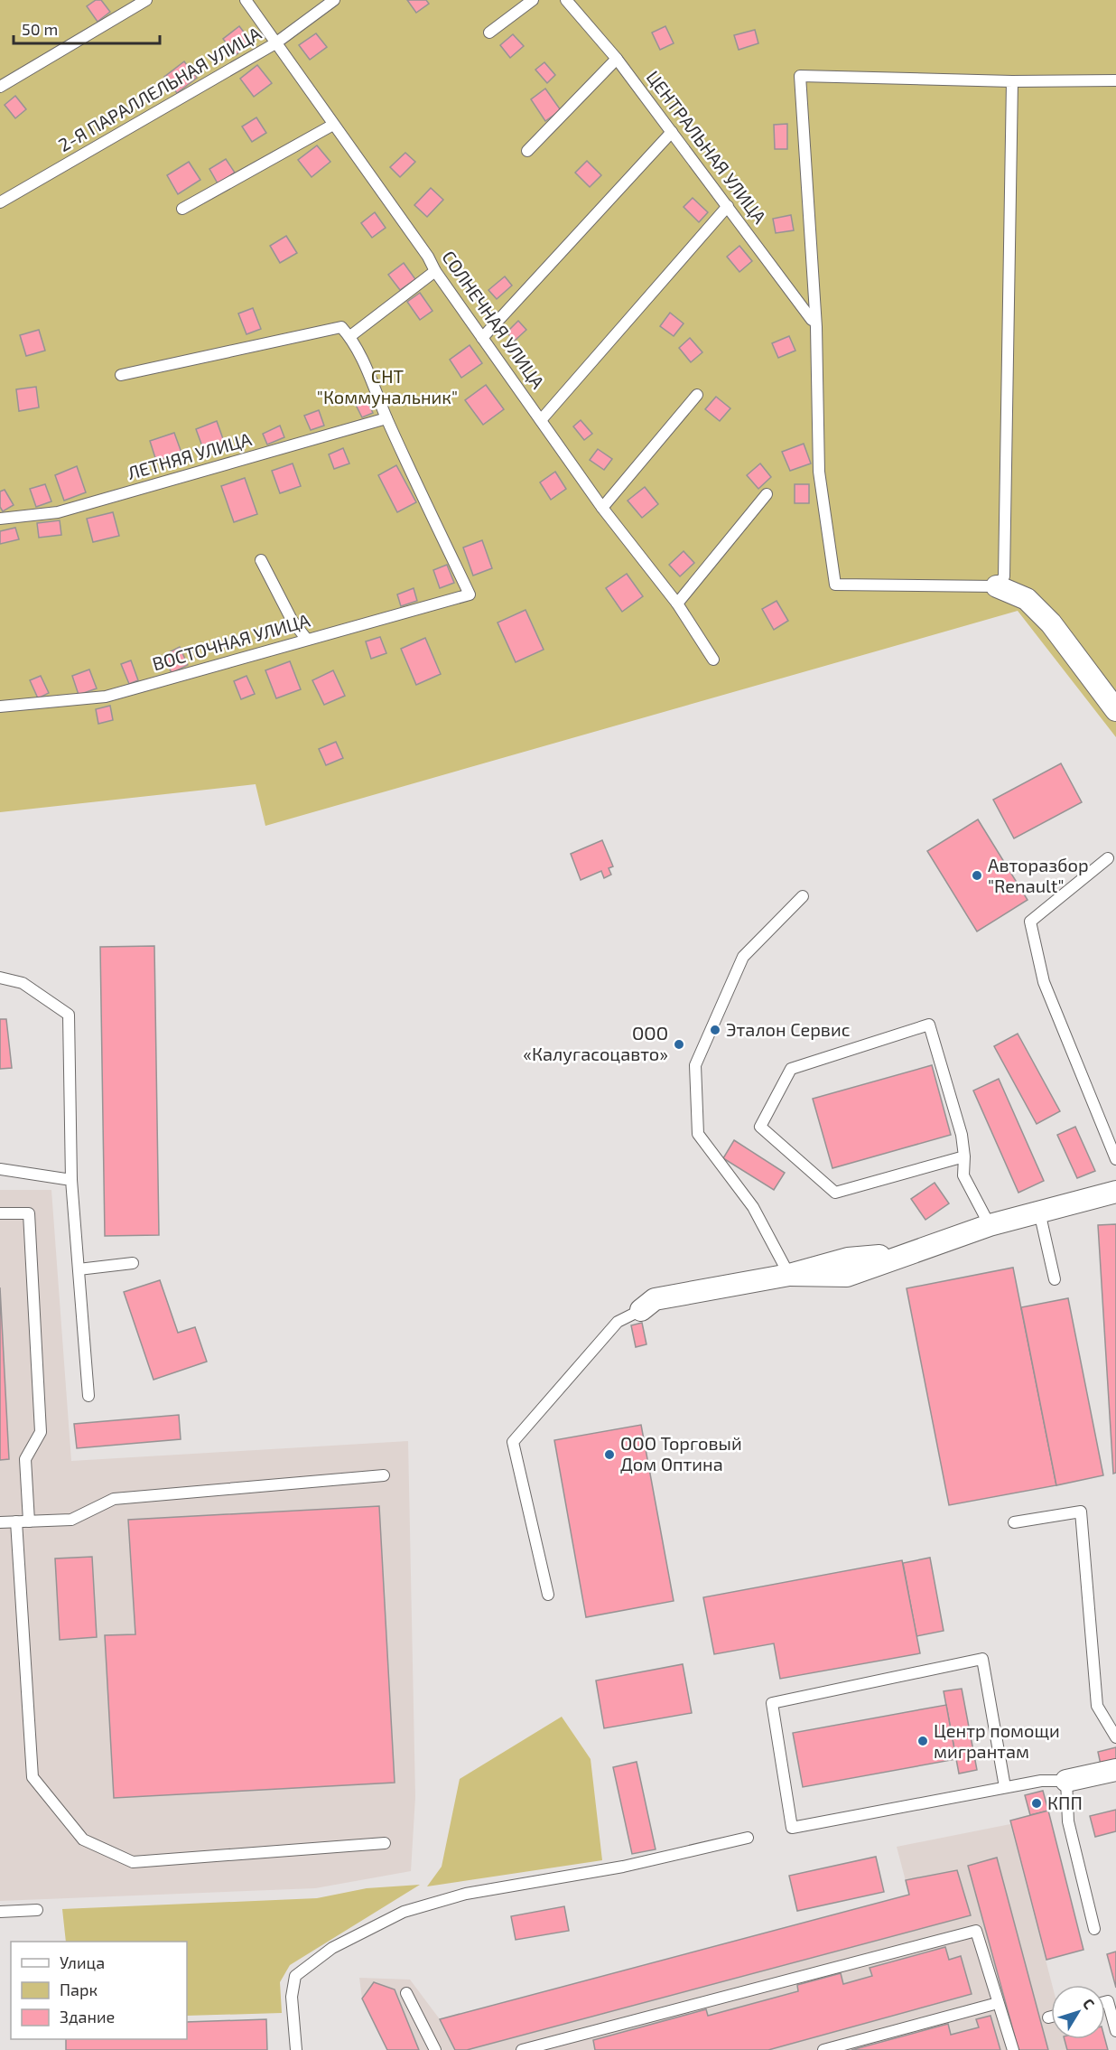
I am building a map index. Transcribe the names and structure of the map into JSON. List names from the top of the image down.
{
  "streets": {
    "lane": [
      "2-Я ПАРАЛЛЕЛЬНАЯ УЛИЦА",
      "ЦЕНТРАЛЬНАЯ УЛИЦА",
      "СОЛНЕЧНАЯ УЛИЦА",
      "ЛЕТНЯЯ УЛИЦА",
      "ВОСТОЧНАЯ УЛИЦА"
    ]
  },
  "crossings": [
    ["2-Я ПАРАЛЛЕЛЬНАЯ УЛИЦА", "СОЛНЕЧНАЯ УЛИЦА"],
    ["ЛЕТНЯЯ УЛИЦА", "ВОСТОЧНАЯ УЛИЦА"]
  ],
  "parks": ["СНТ \"Коммунальник\""],
  "places": [
    "Авторазбор \"Renault\"",
    "Эталон Сервис",
    "ООО «Калугасоцавто»",
    "ООО Торговый Дом Оптина",
    "Центр помощи мигрантам",
    "КПП"
  ],
  "legend": ["Улица", "Парк", "Здание"],
  "scale_bar": "50 m",
  "north": "top right"
}
